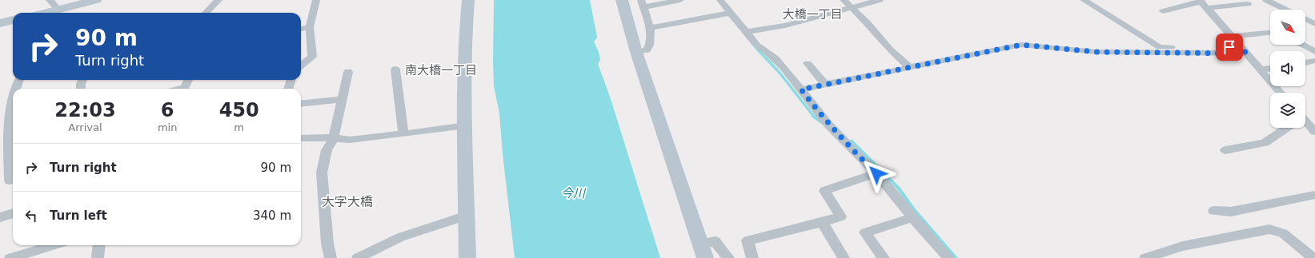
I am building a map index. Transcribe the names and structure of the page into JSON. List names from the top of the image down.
{
  "districts": ["大橋一丁目", "南大橋一丁目", "大字大橋"],
  "water": ["今川"],
  "north": "bottom right",
  "page": {
    "turn": ["90 m", "Turn right"],
    "eta": [
      "22:03",
      "Arrival",
      "6",
      "min",
      "450",
      "m"
    ],
    "list": [
      {
        "name": "Turn right",
        "value": "90 m"
      },
      {
        "name": "Turn left",
        "value": "340 m"
      }
    ]
  }
}
